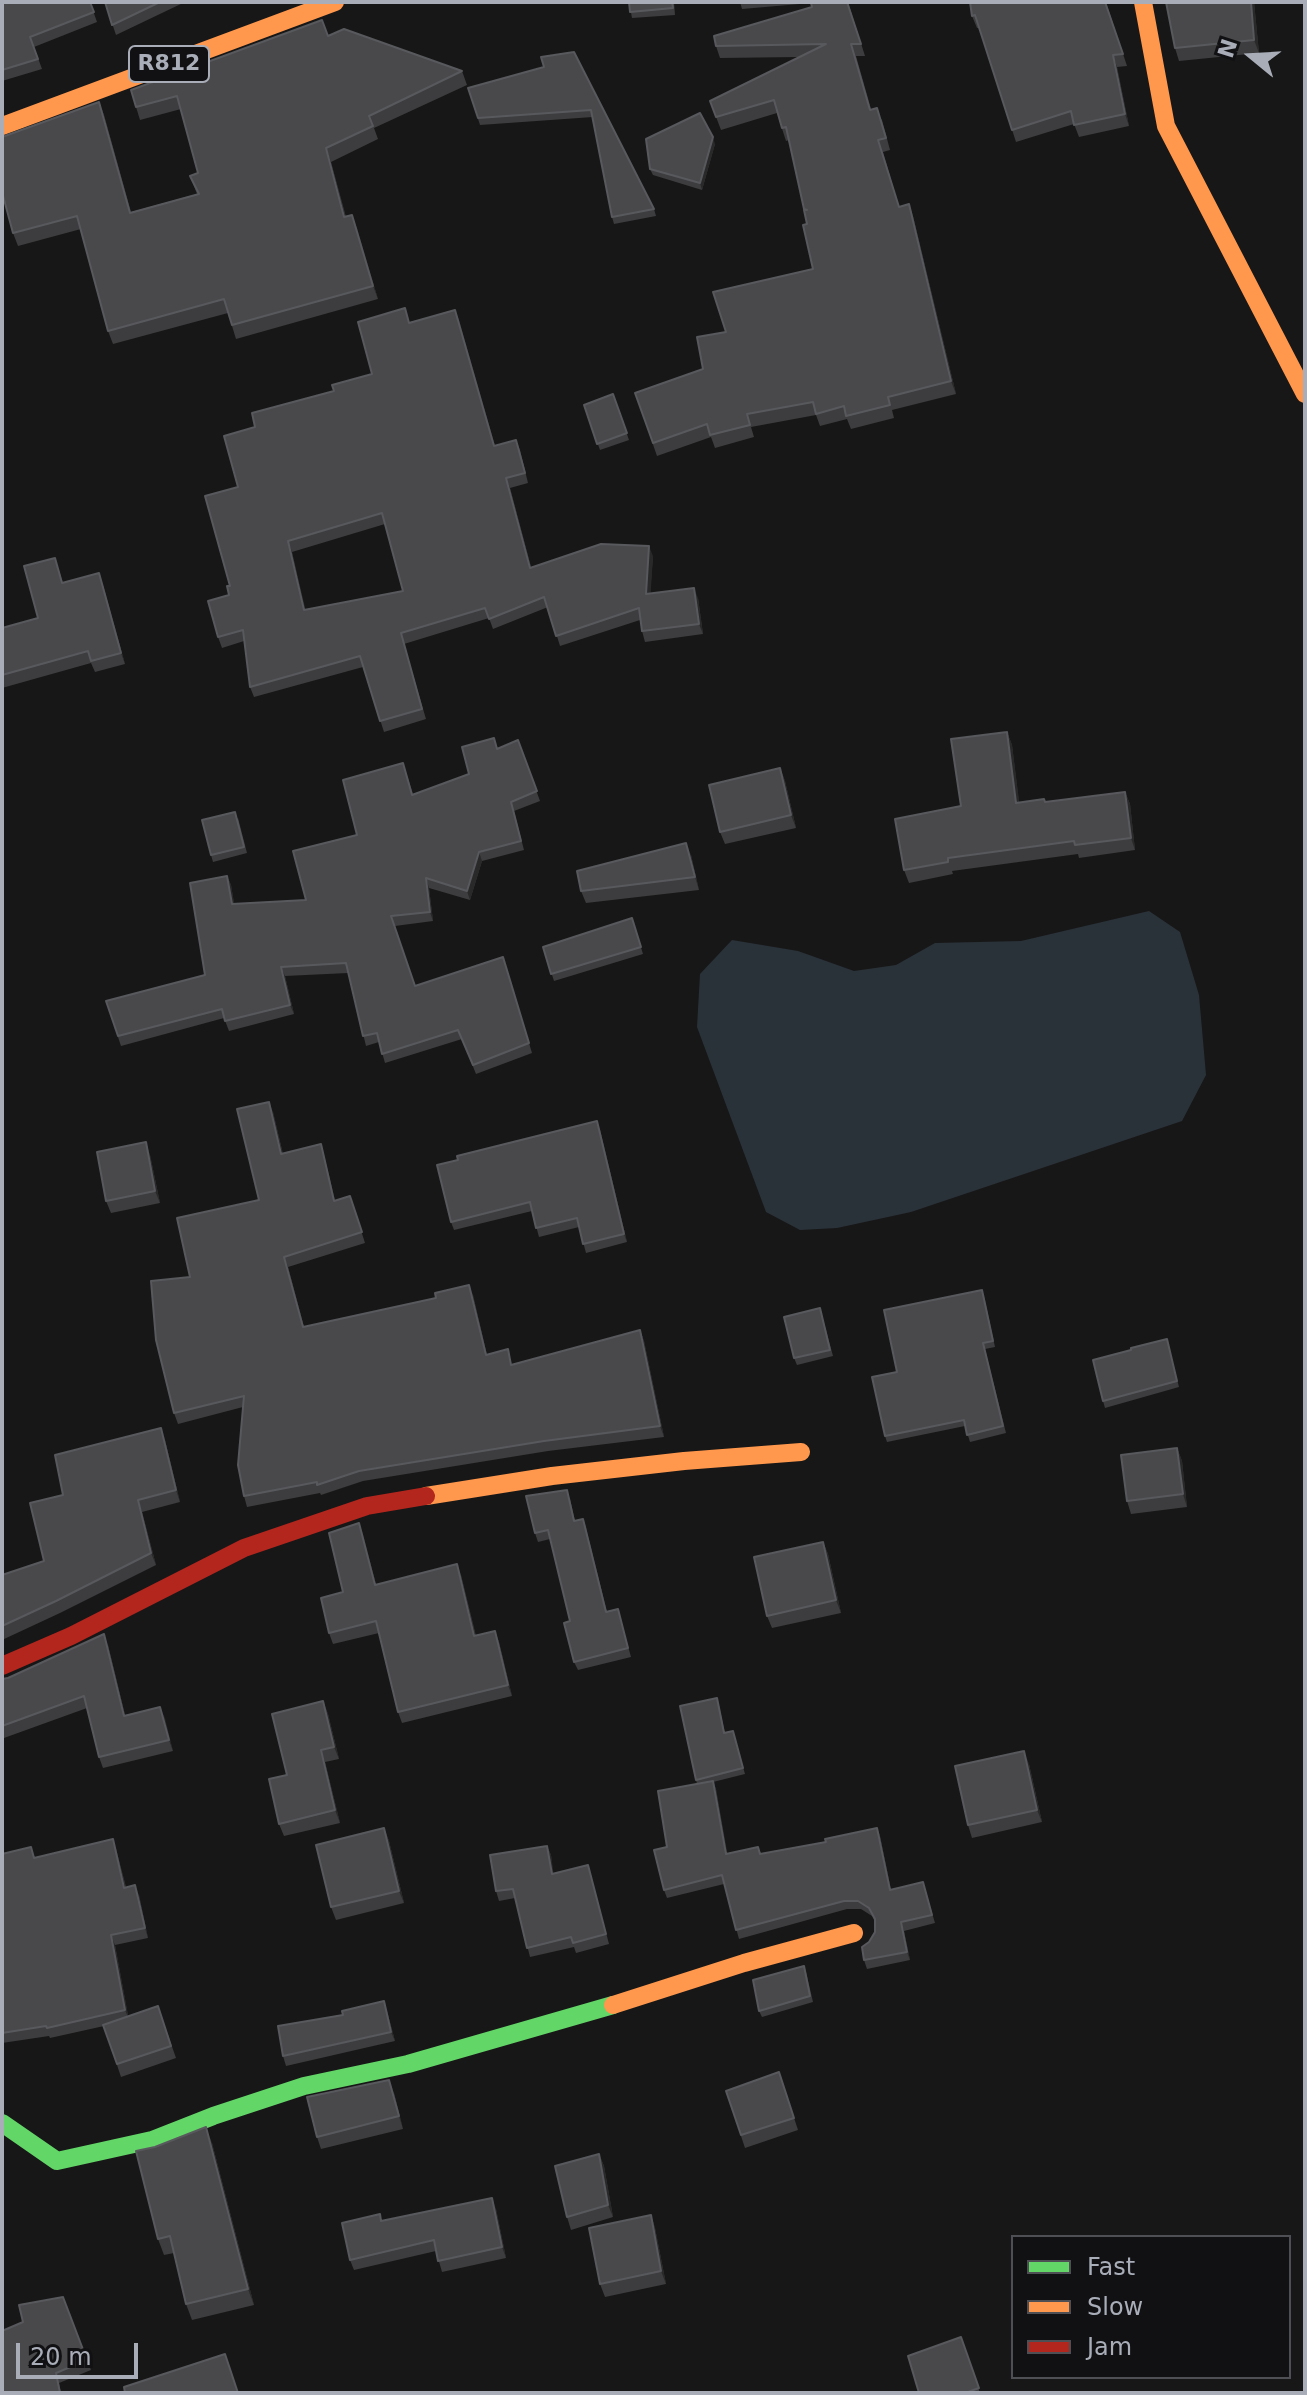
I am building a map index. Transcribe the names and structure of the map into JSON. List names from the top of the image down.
{
  "streets": {
    "street": ["R812"]
  },
  "legend": ["Fast", "Slow", "Jam"],
  "scale_bar": "20 m",
  "north": "left"
}
